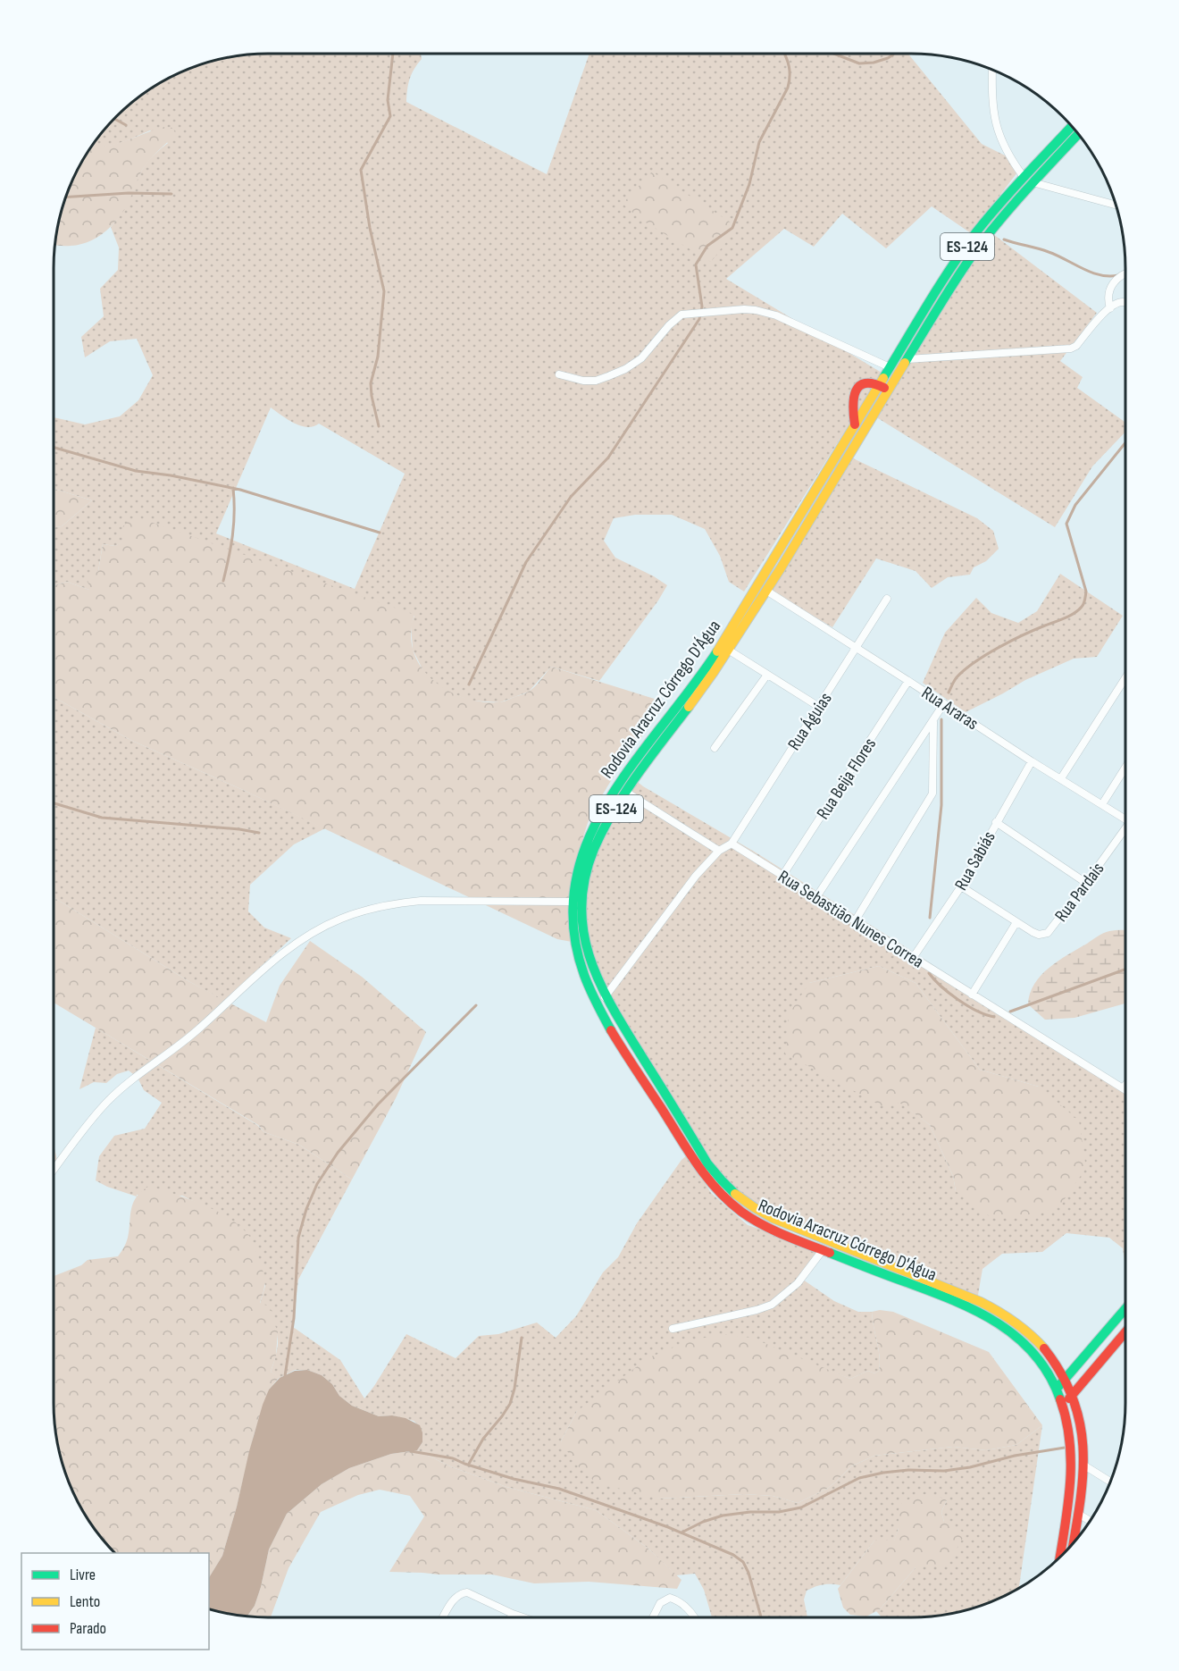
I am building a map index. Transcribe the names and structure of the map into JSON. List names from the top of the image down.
{
  "streets": {
    "main road": ["ES-124", "Rodovia Aracruz Córrego D'Água"],
    "street": [
      "Rua Araras",
      "Rua Águias",
      "Rua Beija Flores",
      "Rua Sabiás",
      "Rua Pardais",
      "Rua Sebastião Nunes Correa"
    ]
  },
  "crossings": [
    ["ES-124", "Rodovia Aracruz Córrego D'Água"],
    ["Rodovia Aracruz Córrego D'Água", "Rua Araras"],
    ["Rua Araras", "Rua Águias"],
    ["Rua Araras", "Rua Beija Flores"],
    ["Rua Araras", "Rua Sabiás"],
    ["Rua Águias", "Rua Sebastião Nunes Correa"],
    ["Rua Beija Flores", "Rua Sebastião Nunes Correa"],
    ["Rua Sabiás", "Rua Pardais"],
    ["Rua Sabiás", "Rua Sebastião Nunes Correa"]
  ],
  "legend": ["Livre", "Lento", "Parado"]
}
